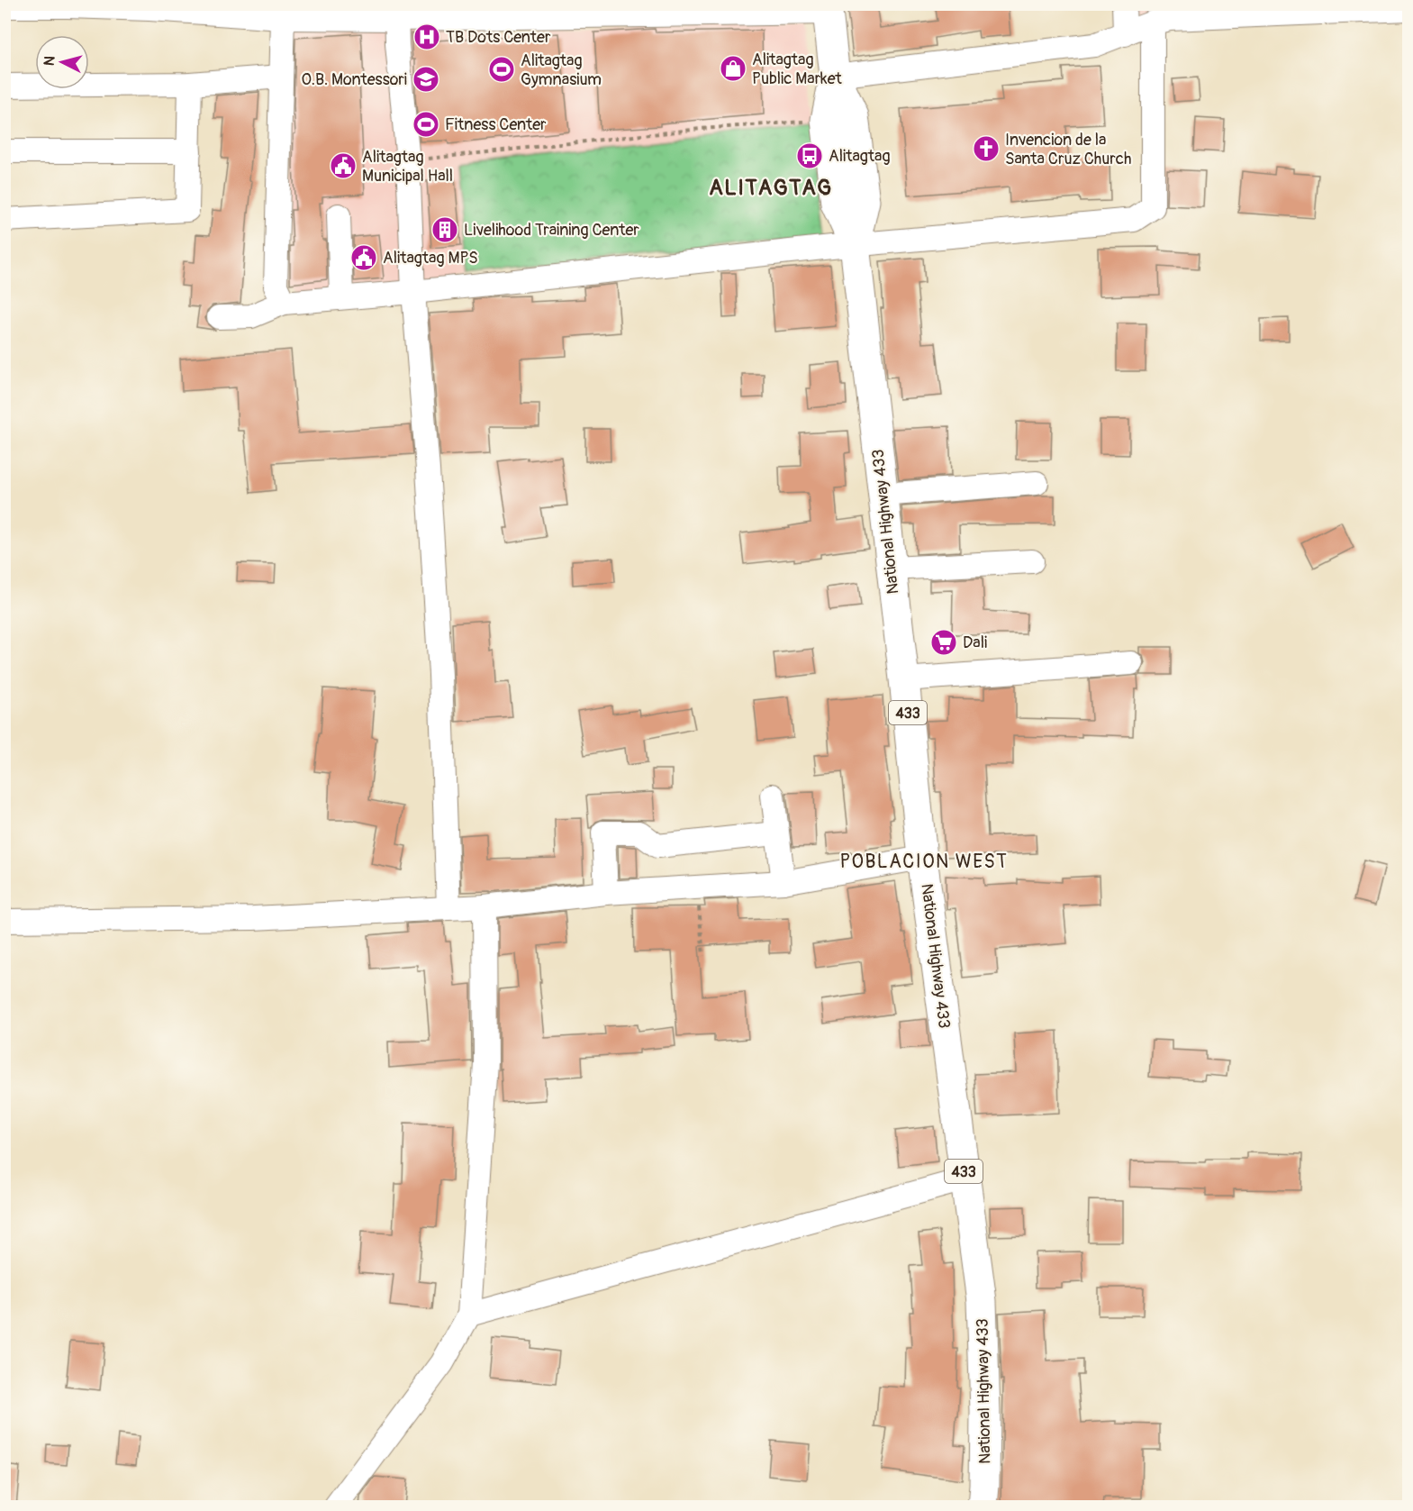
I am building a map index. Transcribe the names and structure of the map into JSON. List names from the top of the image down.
{
  "streets": {
    "main road": ["National Highway 433", "433"]
  },
  "districts": ["ALITAGTAG", "POBLACION WEST"],
  "places": {
    "hospital": ["TB Dots Center"],
    "shop": ["Alitagtag Public Market"],
    "sports": ["Alitagtag Gymnasium", "Fitness Center"],
    "school or university": ["O.B. Montessori"],
    "church": ["Invencion de la Santa Cruz Church"],
    "bus stop": ["Alitagtag"],
    "public building": ["Alitagtag Municipal Hall", "Alitagtag MPS"],
    "building": ["Livelihood Training Center"],
    "supermarket": ["Dali"]
  },
  "north": "left"
}
